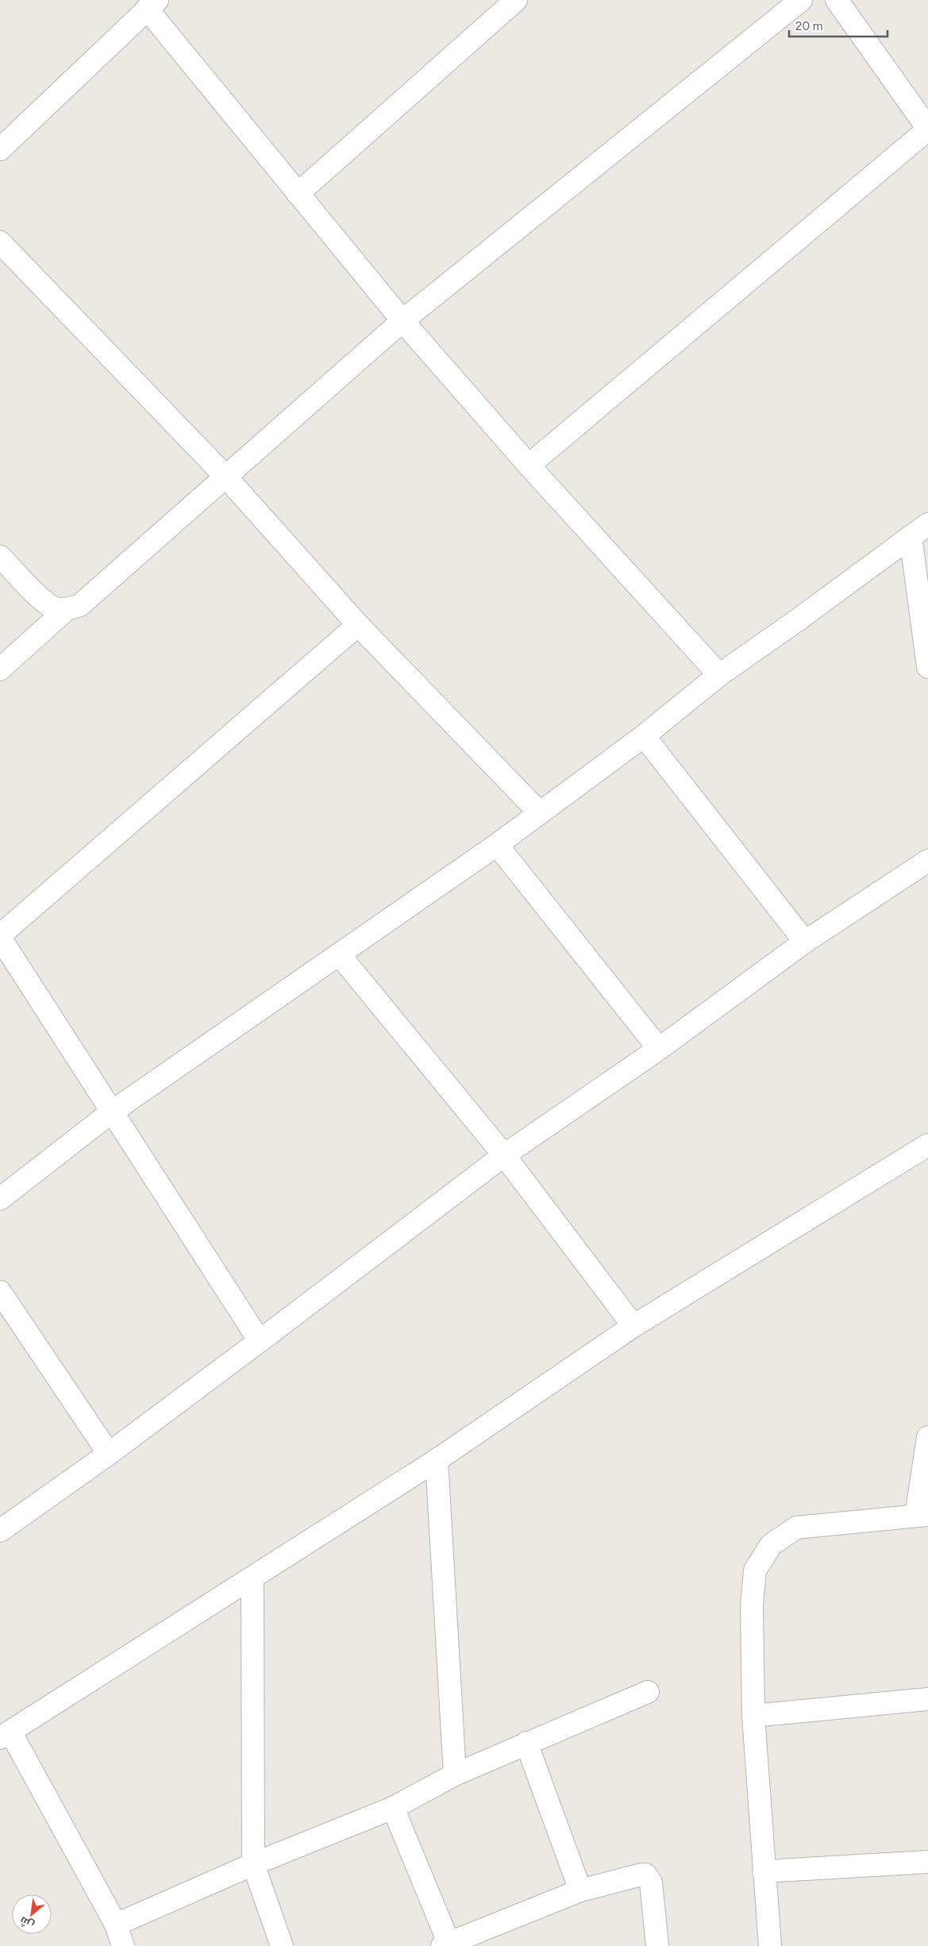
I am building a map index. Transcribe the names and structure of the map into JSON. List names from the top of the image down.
{
  "scale_bar": "20 m",
  "north": "bottom left"
}
